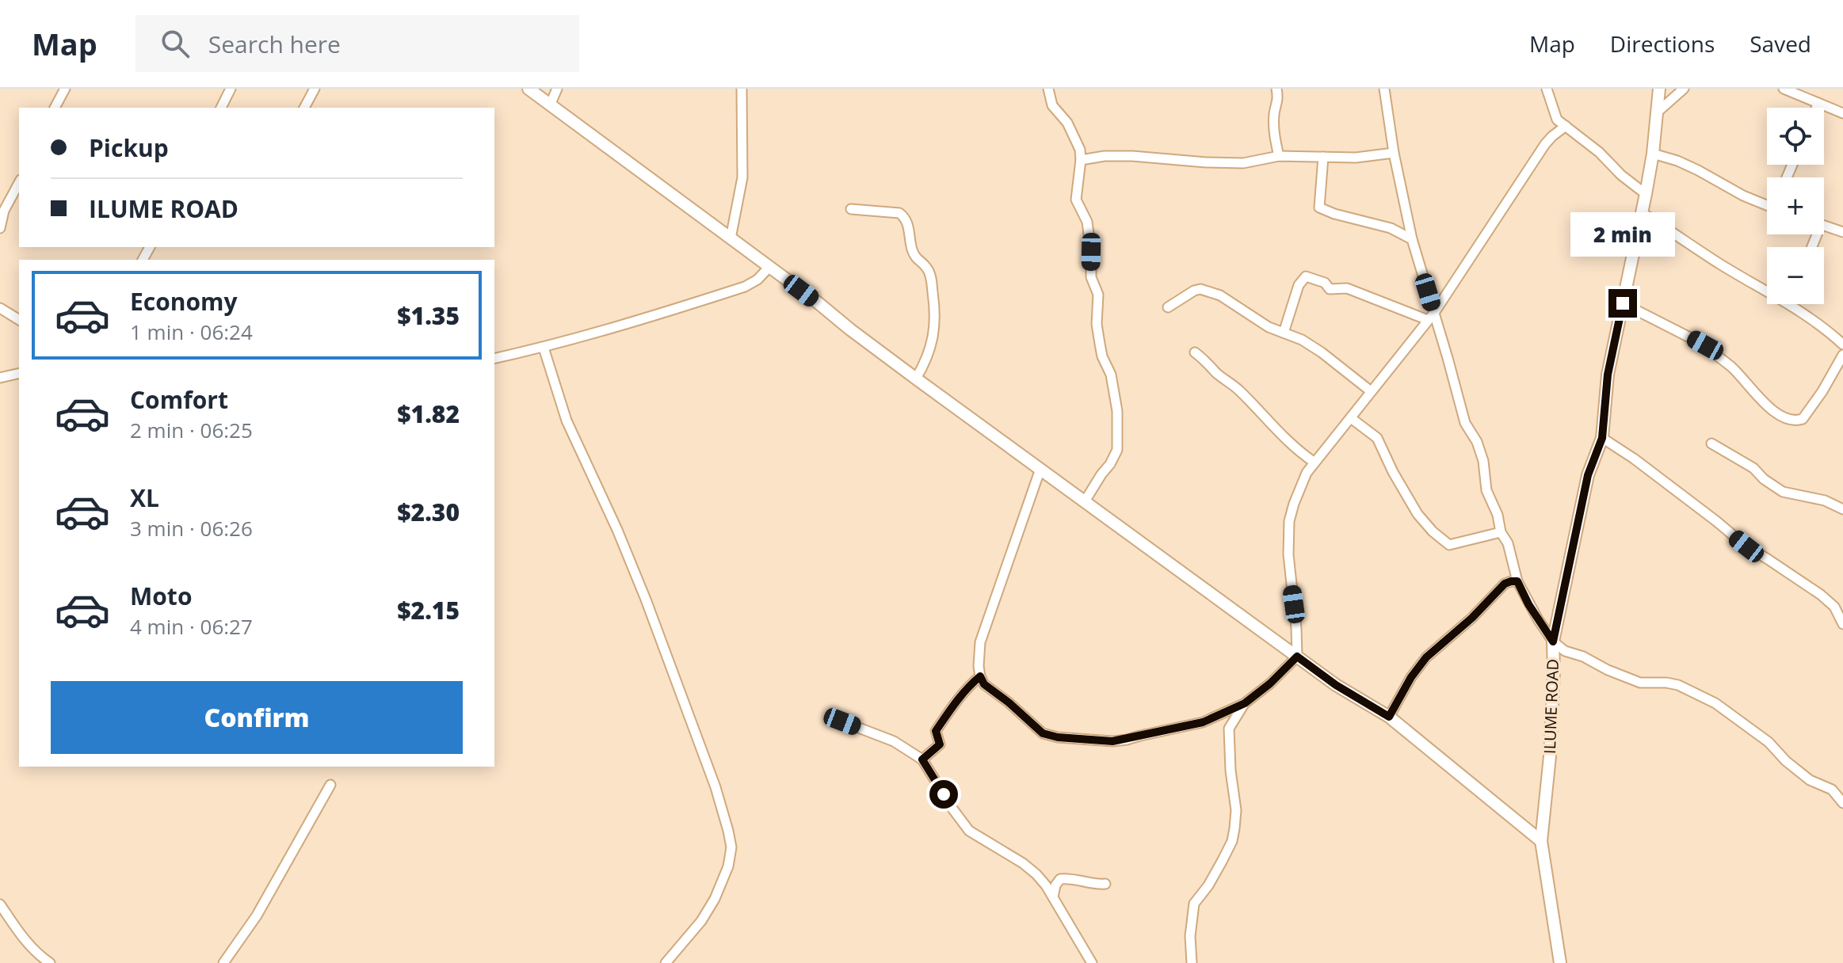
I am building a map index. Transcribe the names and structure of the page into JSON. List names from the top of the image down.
{
  "streets": {
    "street": ["ILUME ROAD"]
  },
  "page": {
    "header": "Map",
    "search": "Search here",
    "nav": ["Map", "Directions", "Saved"],
    "map_buttons": ["+", "−"],
    "banner": ["Pickup", "ILUME ROAD"],
    "bubble": "2 min",
    "list": [
      {
        "name": "Economy",
        "note": "1 min · 06:24",
        "value": "$1.35"
      },
      {
        "name": "Comfort",
        "note": "2 min · 06:25",
        "value": "$1.82"
      },
      {
        "name": "XL",
        "note": "3 min · 06:26",
        "value": "$2.30"
      },
      {
        "name": "Moto",
        "note": "4 min · 06:27",
        "value": "$2.15"
      }
    ],
    "buttons": "Confirm"
  }
}
